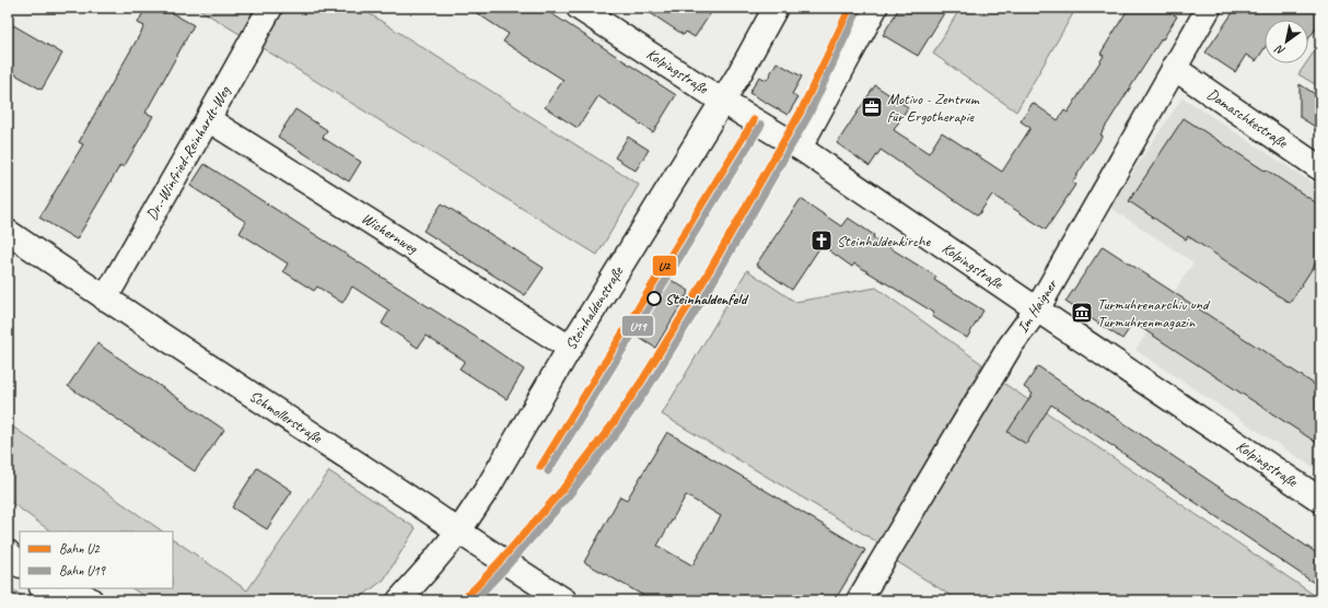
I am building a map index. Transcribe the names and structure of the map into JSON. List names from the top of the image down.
{
  "streets": {
    "street": [
      "Kolpingstraße",
      "Damaschkestraße",
      "Dr.-Winfried-Reinhardt-Weg",
      "Wichernweg",
      "Im Haigner",
      "Steinhaldenstraße",
      "Schmollerstraße"
    ]
  },
  "crossings": [
    ["Kolpingstraße", "Im Haigner"],
    ["Kolpingstraße", "Steinhaldenstraße"],
    ["Damaschkestraße", "Im Haigner"],
    ["Dr.-Winfried-Reinhardt-Weg", "Wichernweg"],
    ["Dr.-Winfried-Reinhardt-Weg", "Schmollerstraße"],
    ["Wichernweg", "Steinhaldenstraße"],
    ["Steinhaldenstraße", "Schmollerstraße"]
  ],
  "places": {
    "office": ["Motivo - Zentrum für Ergotherapie"],
    "church": ["Steinhaldenkirche"],
    "other": ["Steinhaldenfeld"],
    "museum": ["Turmuhrenarchiv und Turmuhrenmagazin"]
  },
  "lines": ["rail line U2", "rail line U19"],
  "legend": ["Bahn U2", "Bahn U19"],
  "north": "bottom left"
}
